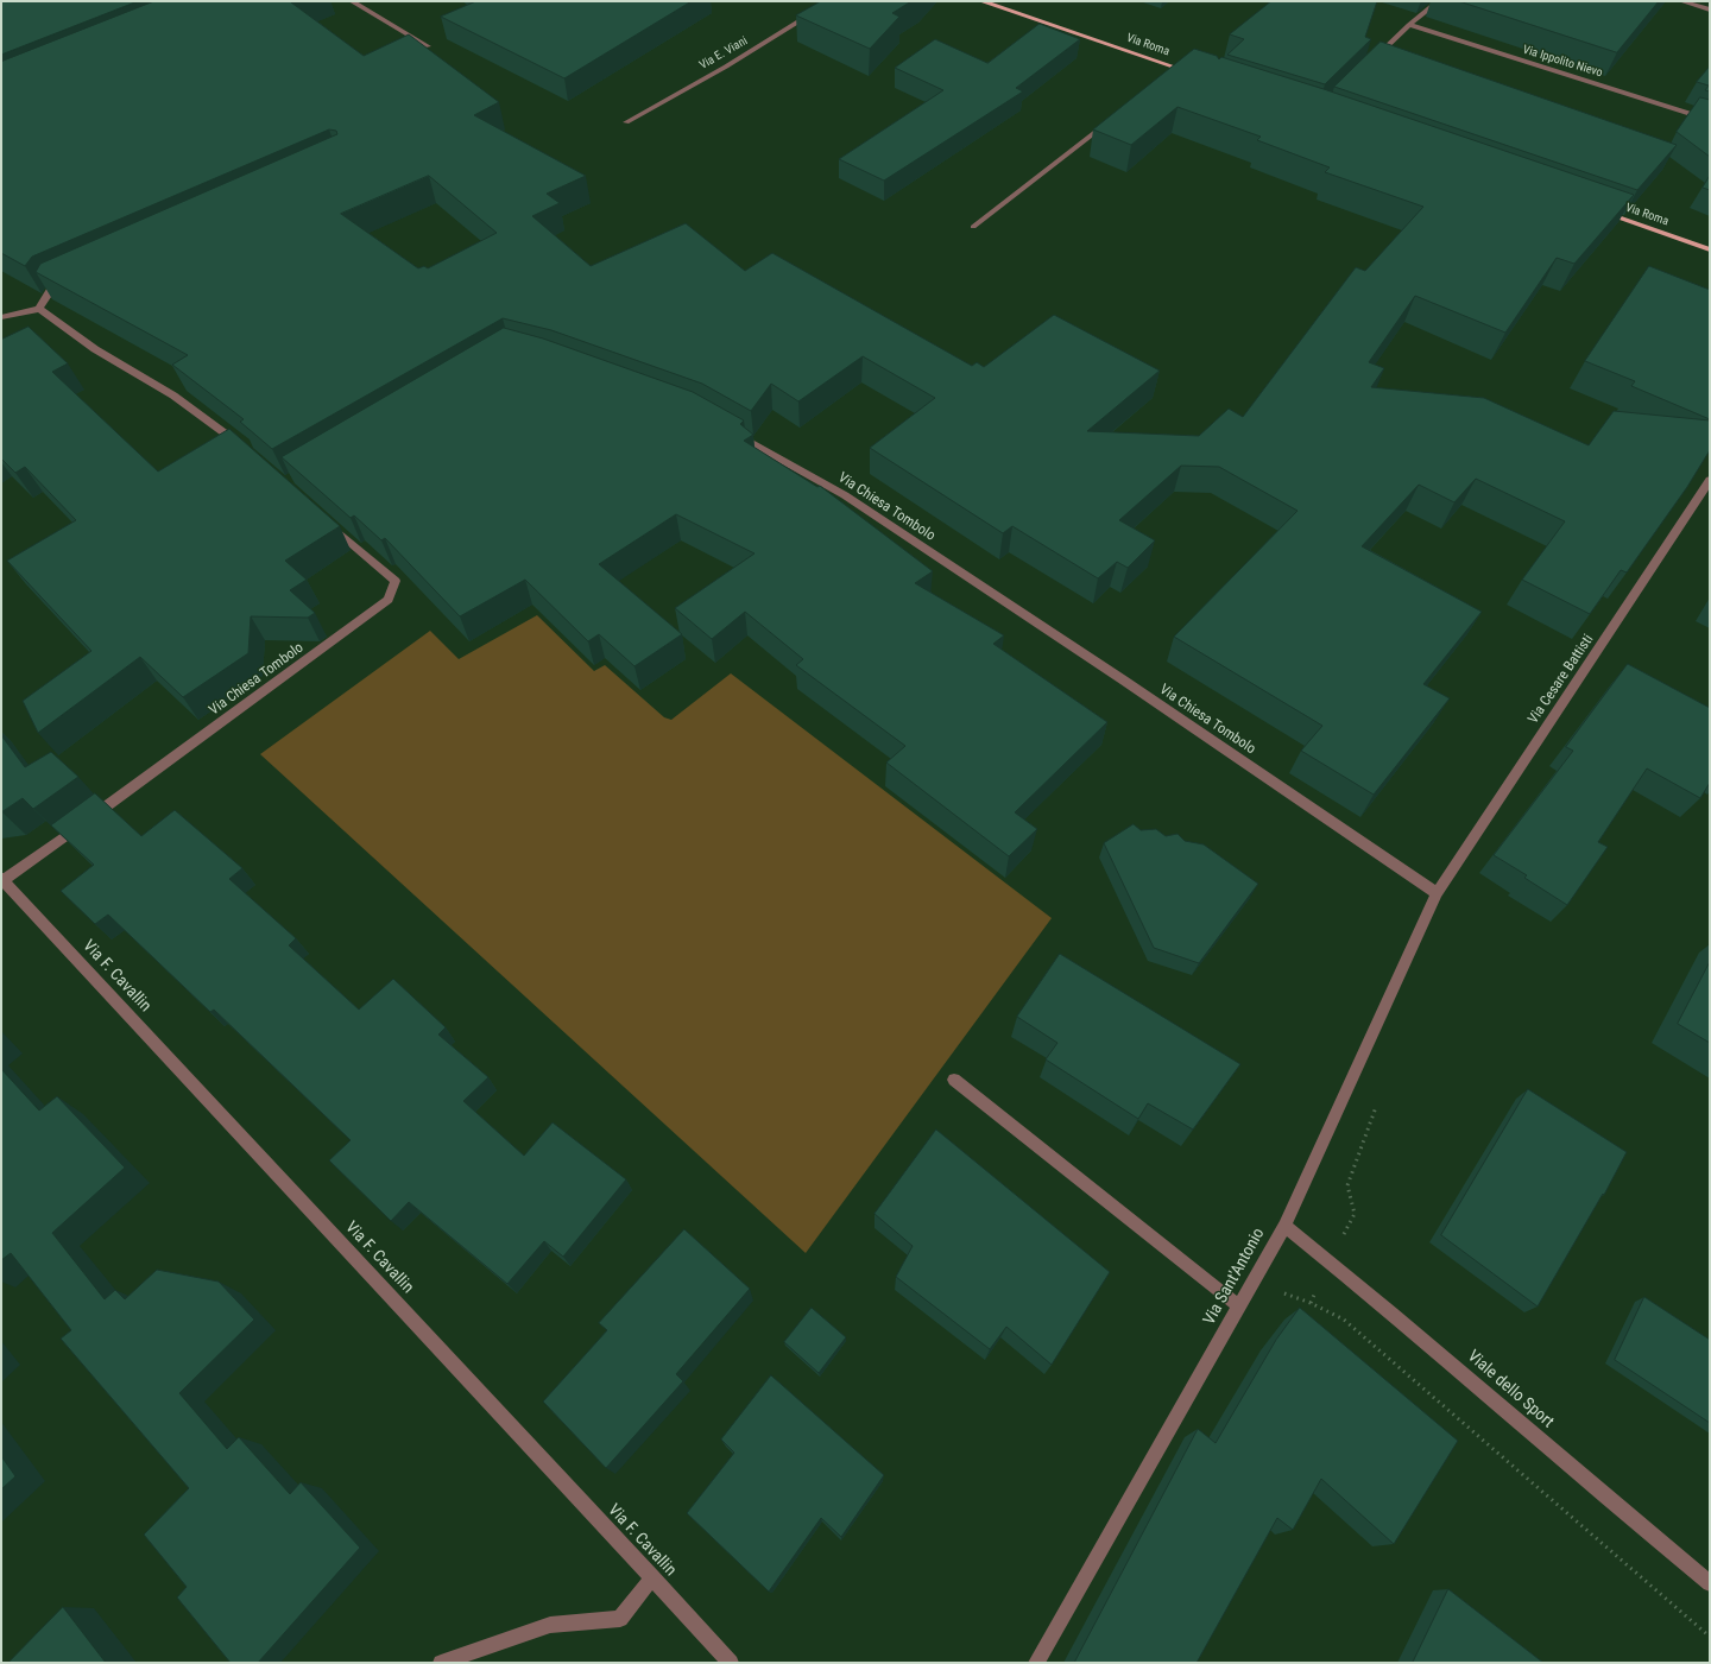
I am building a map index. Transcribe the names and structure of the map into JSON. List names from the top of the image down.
{
  "streets": {
    "main road": ["Via Roma"],
    "street": [
      "Via E. Viani",
      "Via Ippolito Nievo",
      "Via Chiesa Tombolo",
      "Via Cesare Battisti",
      "Via F. Cavallin",
      "Via Sant'Antonio",
      "Viale dello Sport"
    ]
  },
  "crossings": [
    ["Via Chiesa Tombolo", "Via Cesare Battisti"],
    ["Via Chiesa Tombolo", "Via F. Cavallin"],
    ["Via Chiesa Tombolo", "Via Sant'Antonio"],
    ["Via Cesare Battisti", "Via Sant'Antonio"],
    ["Via Sant'Antonio", "Viale dello Sport"]
  ]
}
